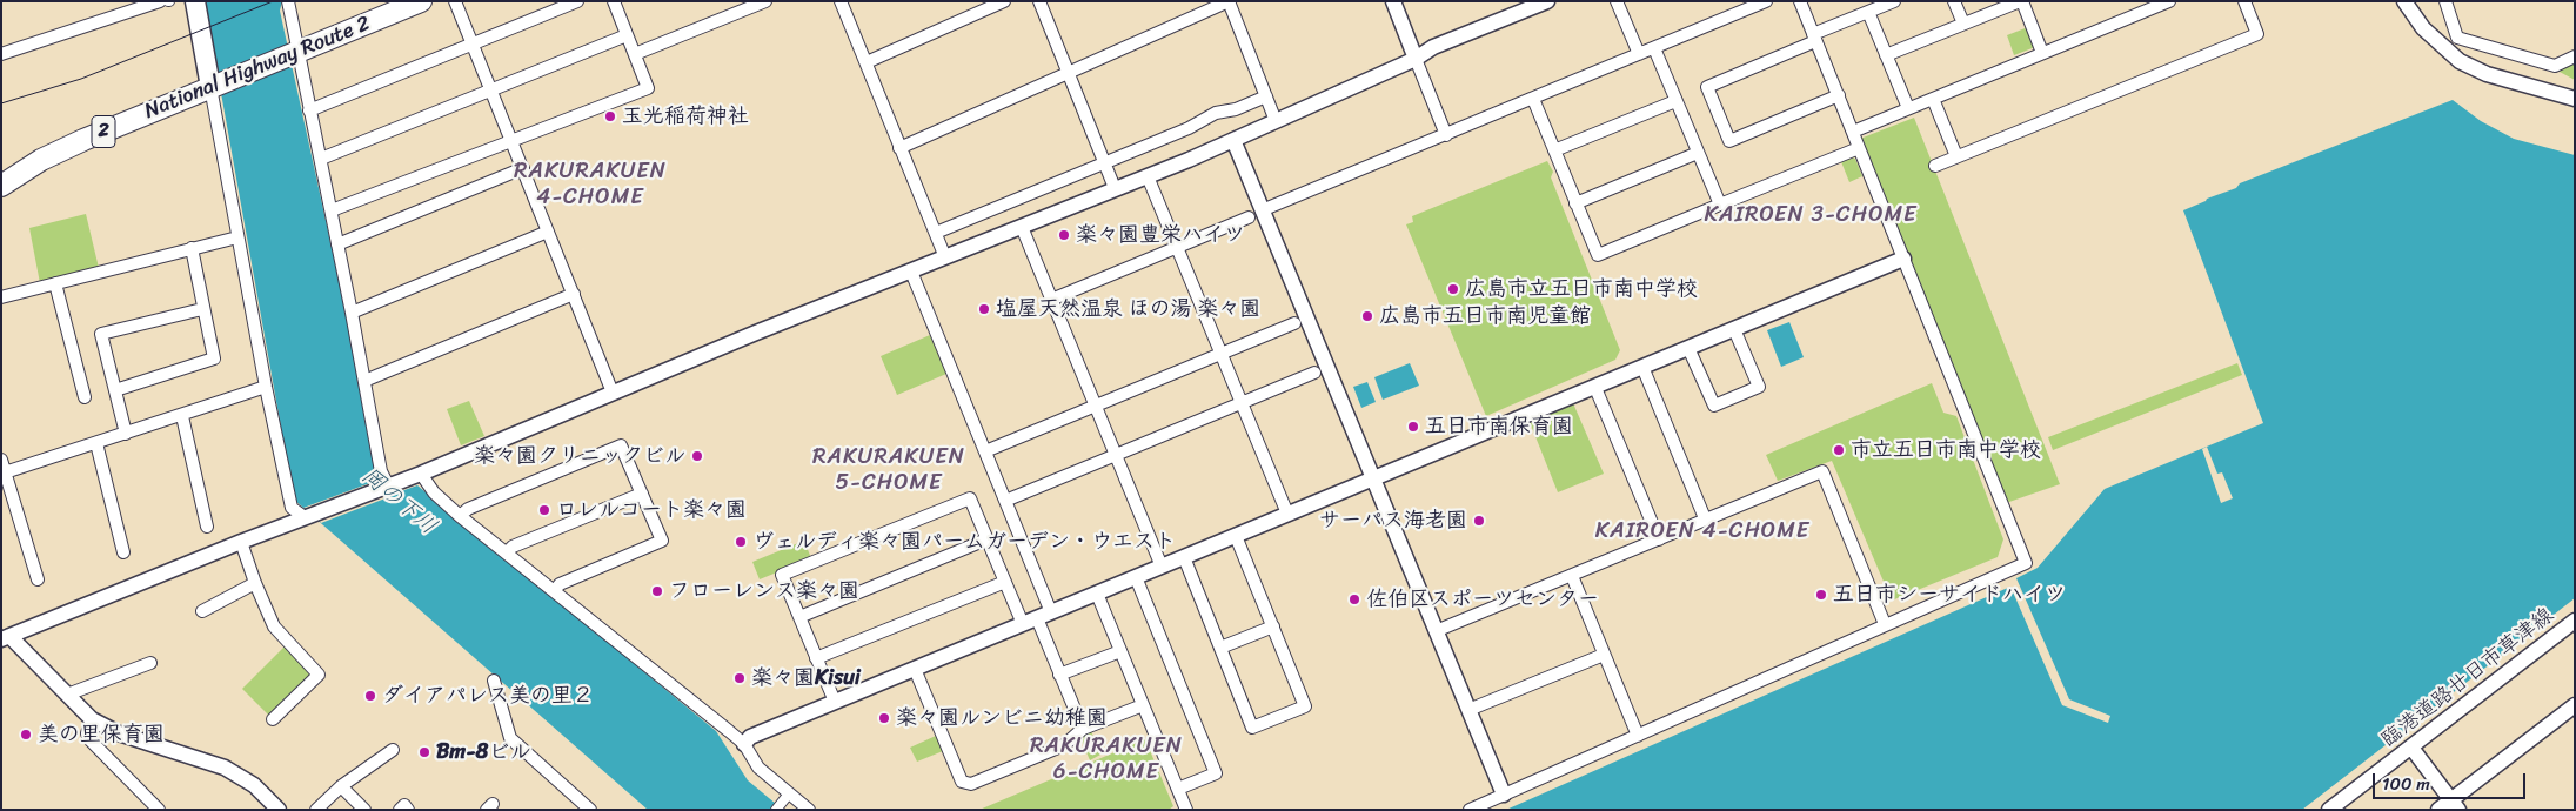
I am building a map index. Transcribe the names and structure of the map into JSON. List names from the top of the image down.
{
  "streets": {
    "highway": ["National Highway Route 2", "2"],
    "street": ["臨港道路廿日市草津線"]
  },
  "districts": [
    "RAKURAKUEN 4-CHOME",
    "KAIROEN 3-CHOME",
    "RAKURAKUEN 5-CHOME",
    "KAIROEN 4-CHOME",
    "RAKURAKUEN 6-CHOME"
  ],
  "water": ["岡の下川"],
  "places": [
    "玉光稲荷神社",
    "楽々園豊栄ハイツ",
    "広島市立五日市南中学校",
    "塩屋天然温泉 ほの湯 楽々園",
    "広島市五日市南児童館",
    "五日市南保育園",
    "市立五日市南中学校",
    "楽々園クリニックビル",
    "ロレルコート楽々園",
    "サーパス海老園",
    "ヴェルディ楽々園パームガーデン・ウエスト",
    "フローレンス楽々園",
    "五日市シーサイドハイツ",
    "佐伯区スポーツセンター",
    "楽々園Kisui",
    "ダイアパレス美の里２",
    "楽々園ルンビニ幼稚園",
    "美の里保育園",
    "Bm-8ビル"
  ],
  "scale_bar": "100 m"
}
